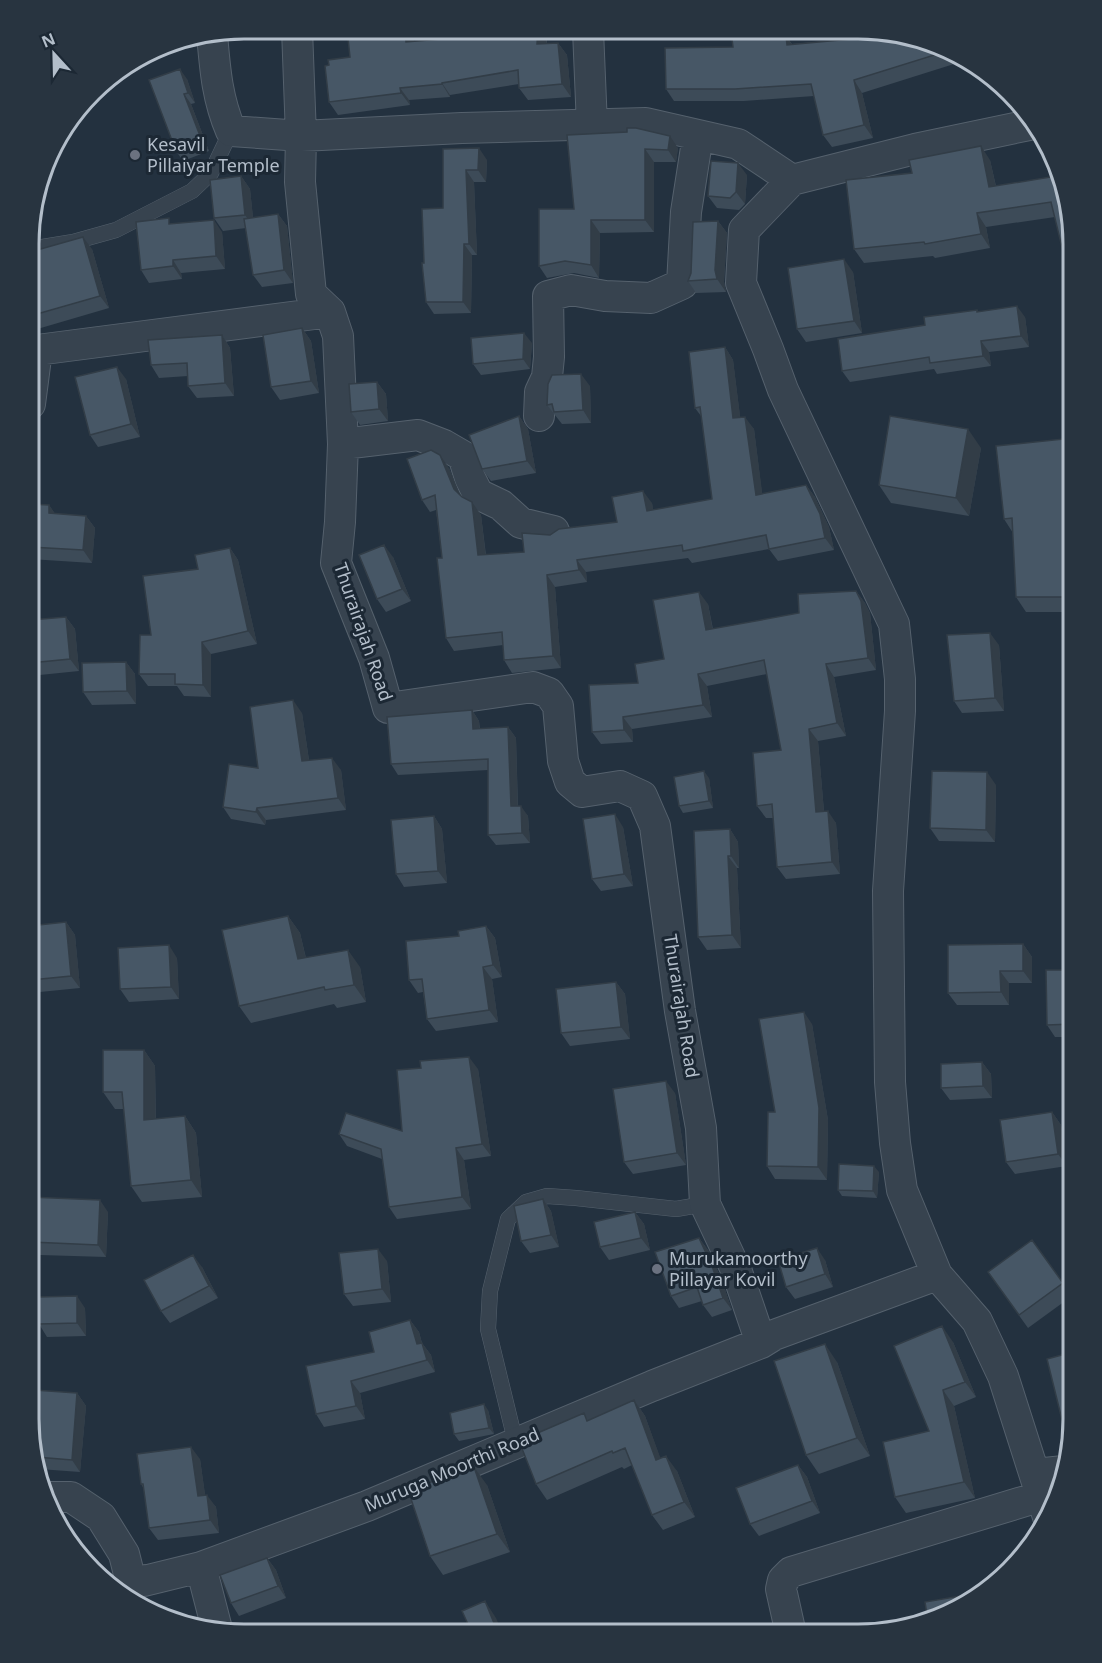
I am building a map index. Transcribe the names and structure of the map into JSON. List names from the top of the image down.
{
  "streets": {
    "street": ["Thurairajah Road", "Muruga Moorthi Road"]
  },
  "places": ["Kesavil Pillaiyar Temple", "Murukamoorthy Pillayar Kovil"],
  "north": "top"
}
